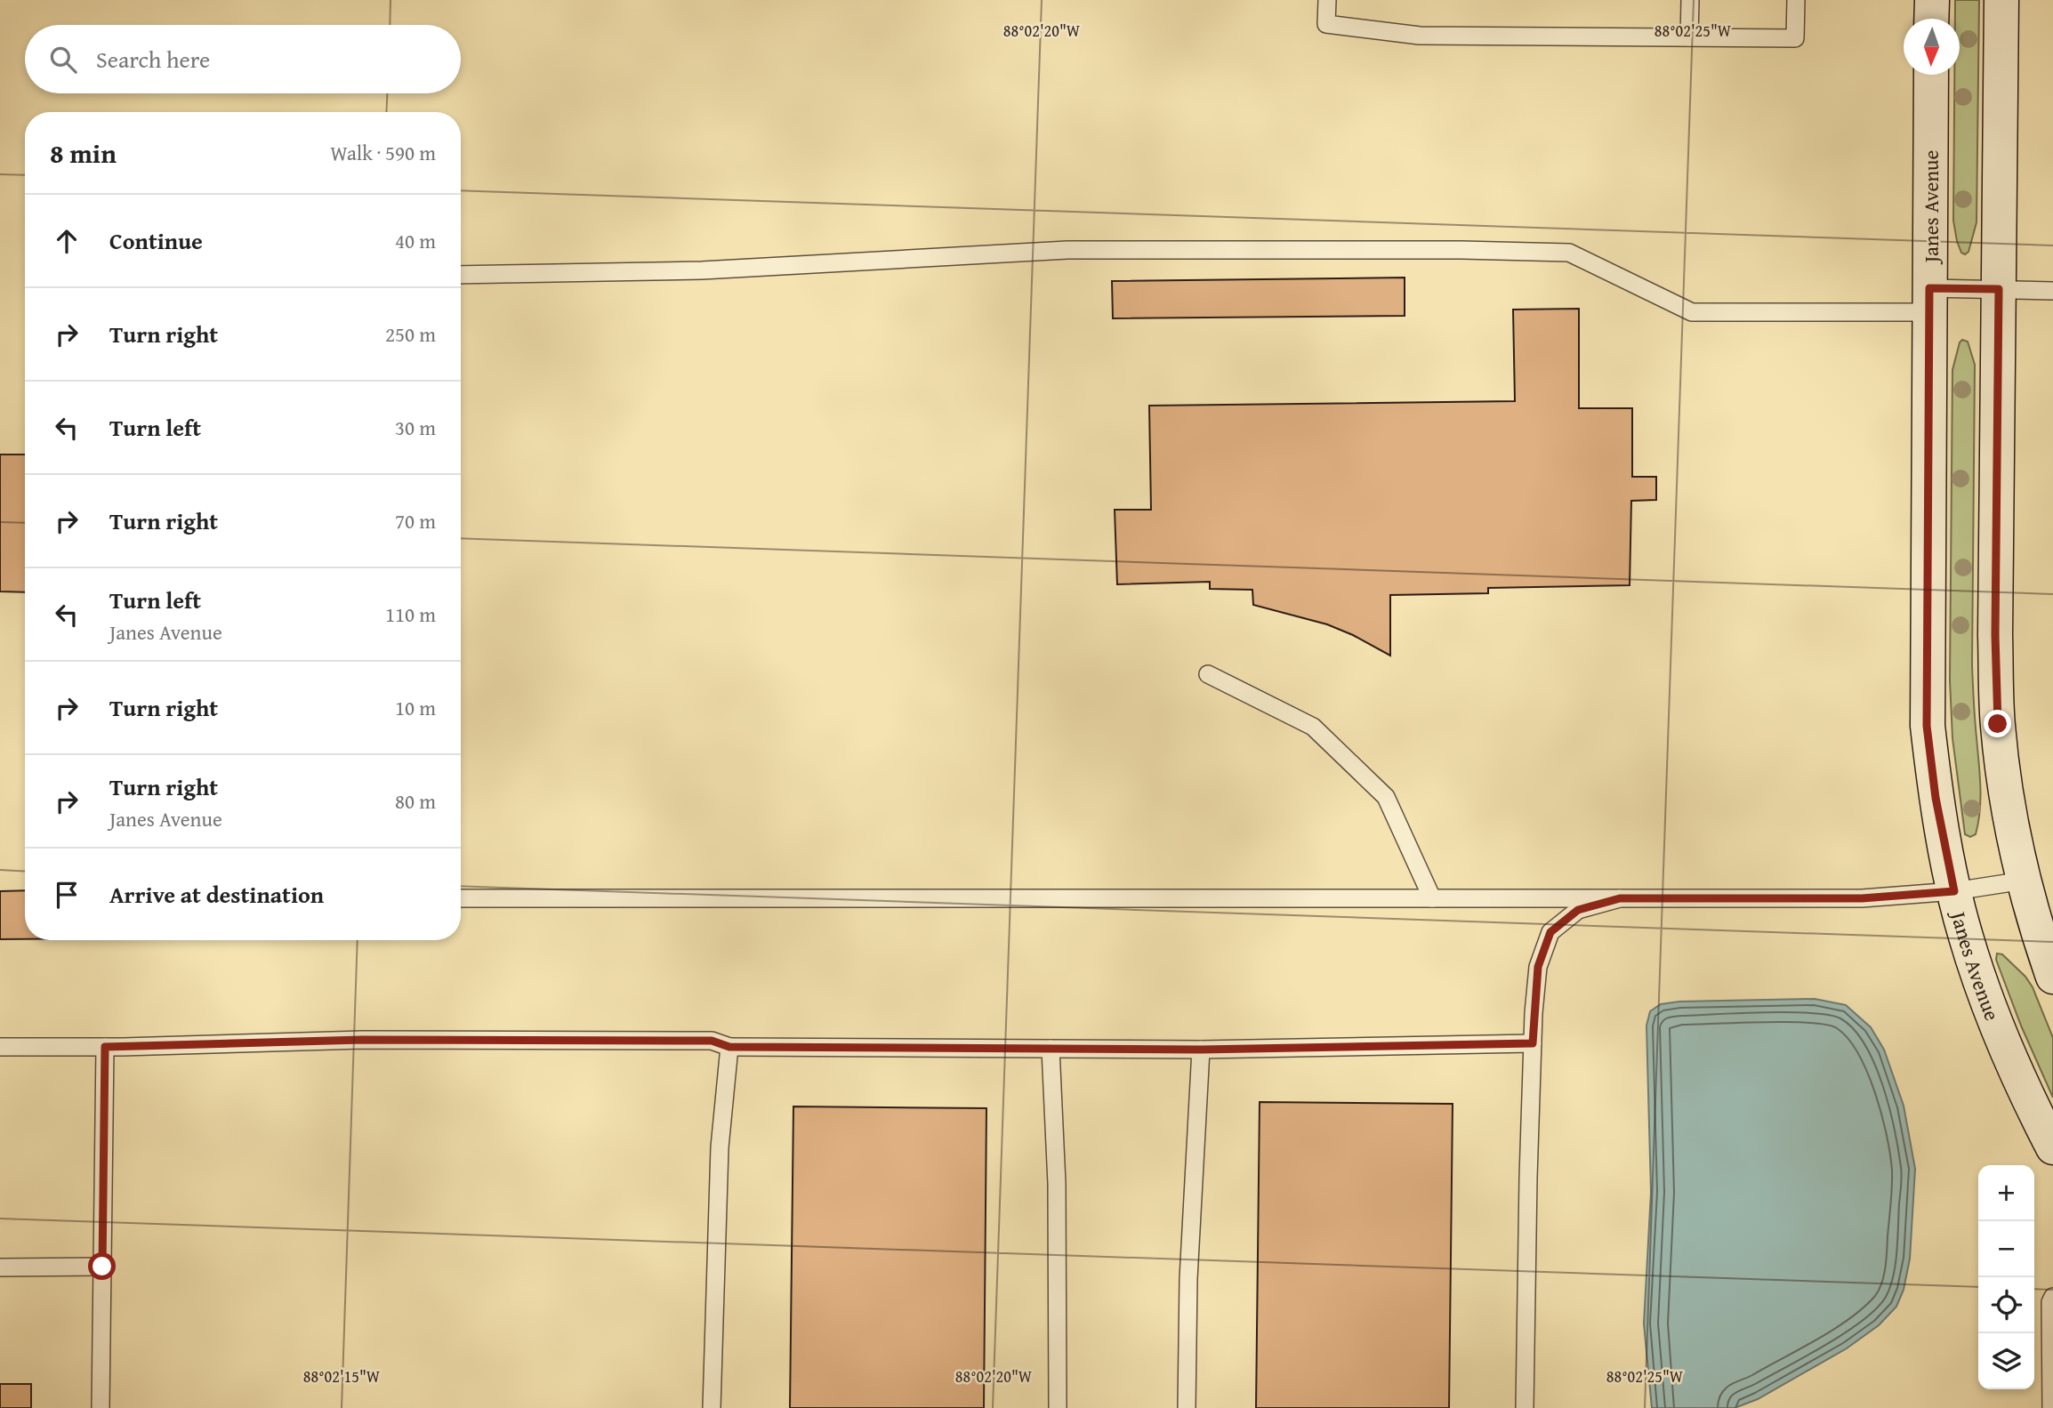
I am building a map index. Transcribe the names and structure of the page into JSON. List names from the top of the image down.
{
  "streets": {
    "street": ["Janes Avenue"]
  },
  "north": "bottom",
  "page": {
    "search": "Search here",
    "heading": ["8 min", "Walk · 590 m"],
    "list": [
      ["Continue", "40 m"],
      ["Turn right", "250 m"],
      ["Turn left", "30 m"],
      ["Turn right", "70 m"],
      ["Turn left", "Janes Avenue", "110 m"],
      ["Turn right", "10 m"],
      ["Turn right", "Janes Avenue", "80 m"],
      "Arrive at destination"
    ],
    "map_buttons": ["+", "−"]
  },
  "coordinates": ["88°02'20\"W", "88°02'25\"W", "88°02'15\"W"]
}
